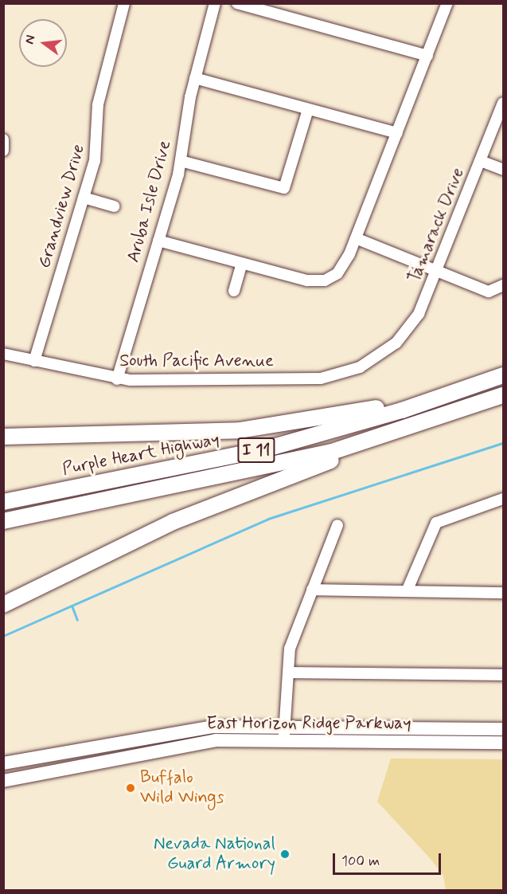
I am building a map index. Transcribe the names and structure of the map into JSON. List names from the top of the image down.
{
  "streets": {
    "highway": ["I 11", "Purple Heart Highway"],
    "main road": ["East Horizon Ridge Parkway"],
    "street": [
      "Aruba Isle Drive",
      "Grandview Drive",
      "Tamarack Drive",
      "South Pacific Avenue"
    ]
  },
  "crossings": [
    ["Aruba Isle Drive", "South Pacific Avenue"],
    ["Grandview Drive", "South Pacific Avenue"],
    ["Tamarack Drive", "South Pacific Avenue"]
  ],
  "places": ["Buffalo Wild Wings", "Nevada National Guard Armory"],
  "scale_bar": "100 m",
  "north": "left"
}
